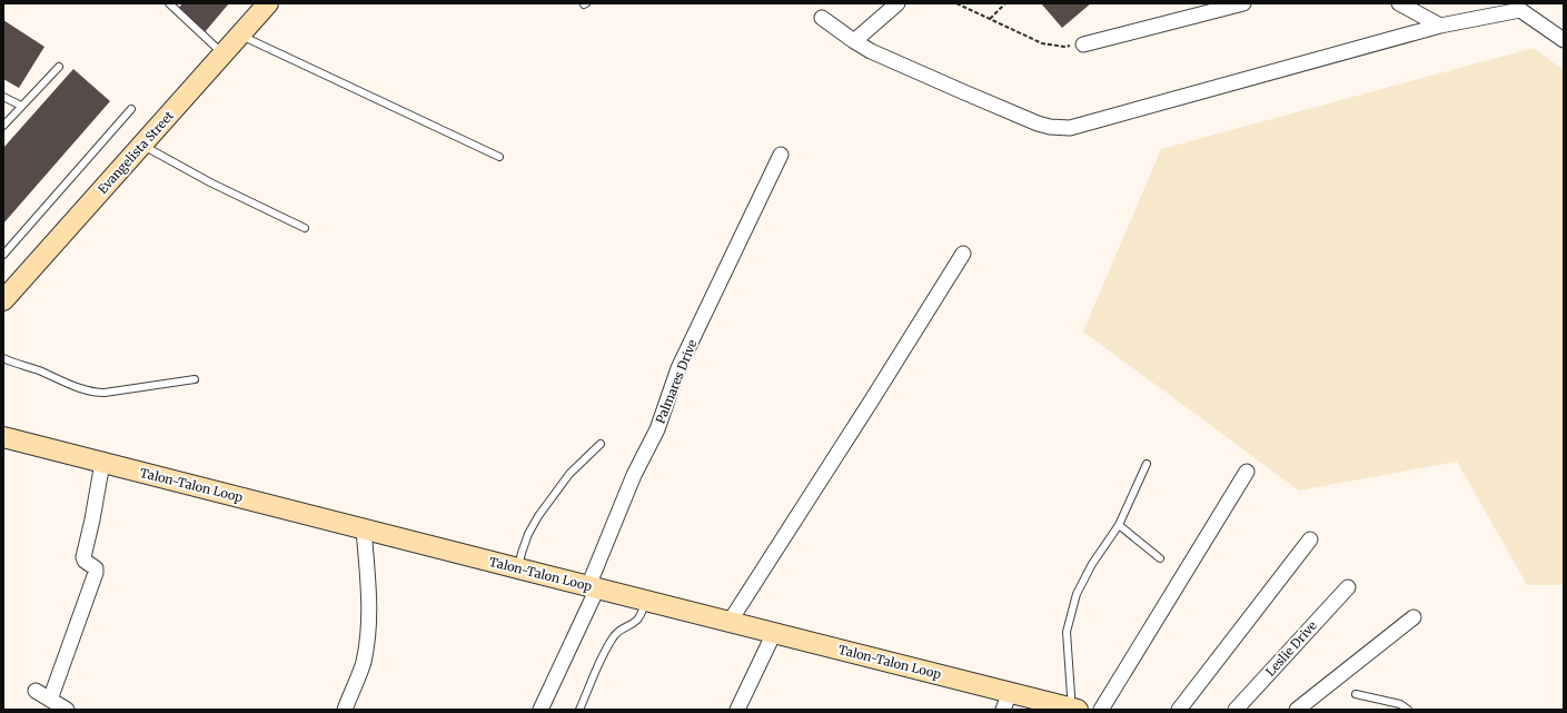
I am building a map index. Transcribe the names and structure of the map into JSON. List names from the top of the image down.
{
  "streets": {
    "street": [
      "Evangelista Street",
      "Palmares Drive",
      "Talon-Talon Loop",
      "Leslie Drive"
    ]
  },
  "crossings": [
    ["Palmares Drive", "Talon-Talon Loop"]
  ]
}
